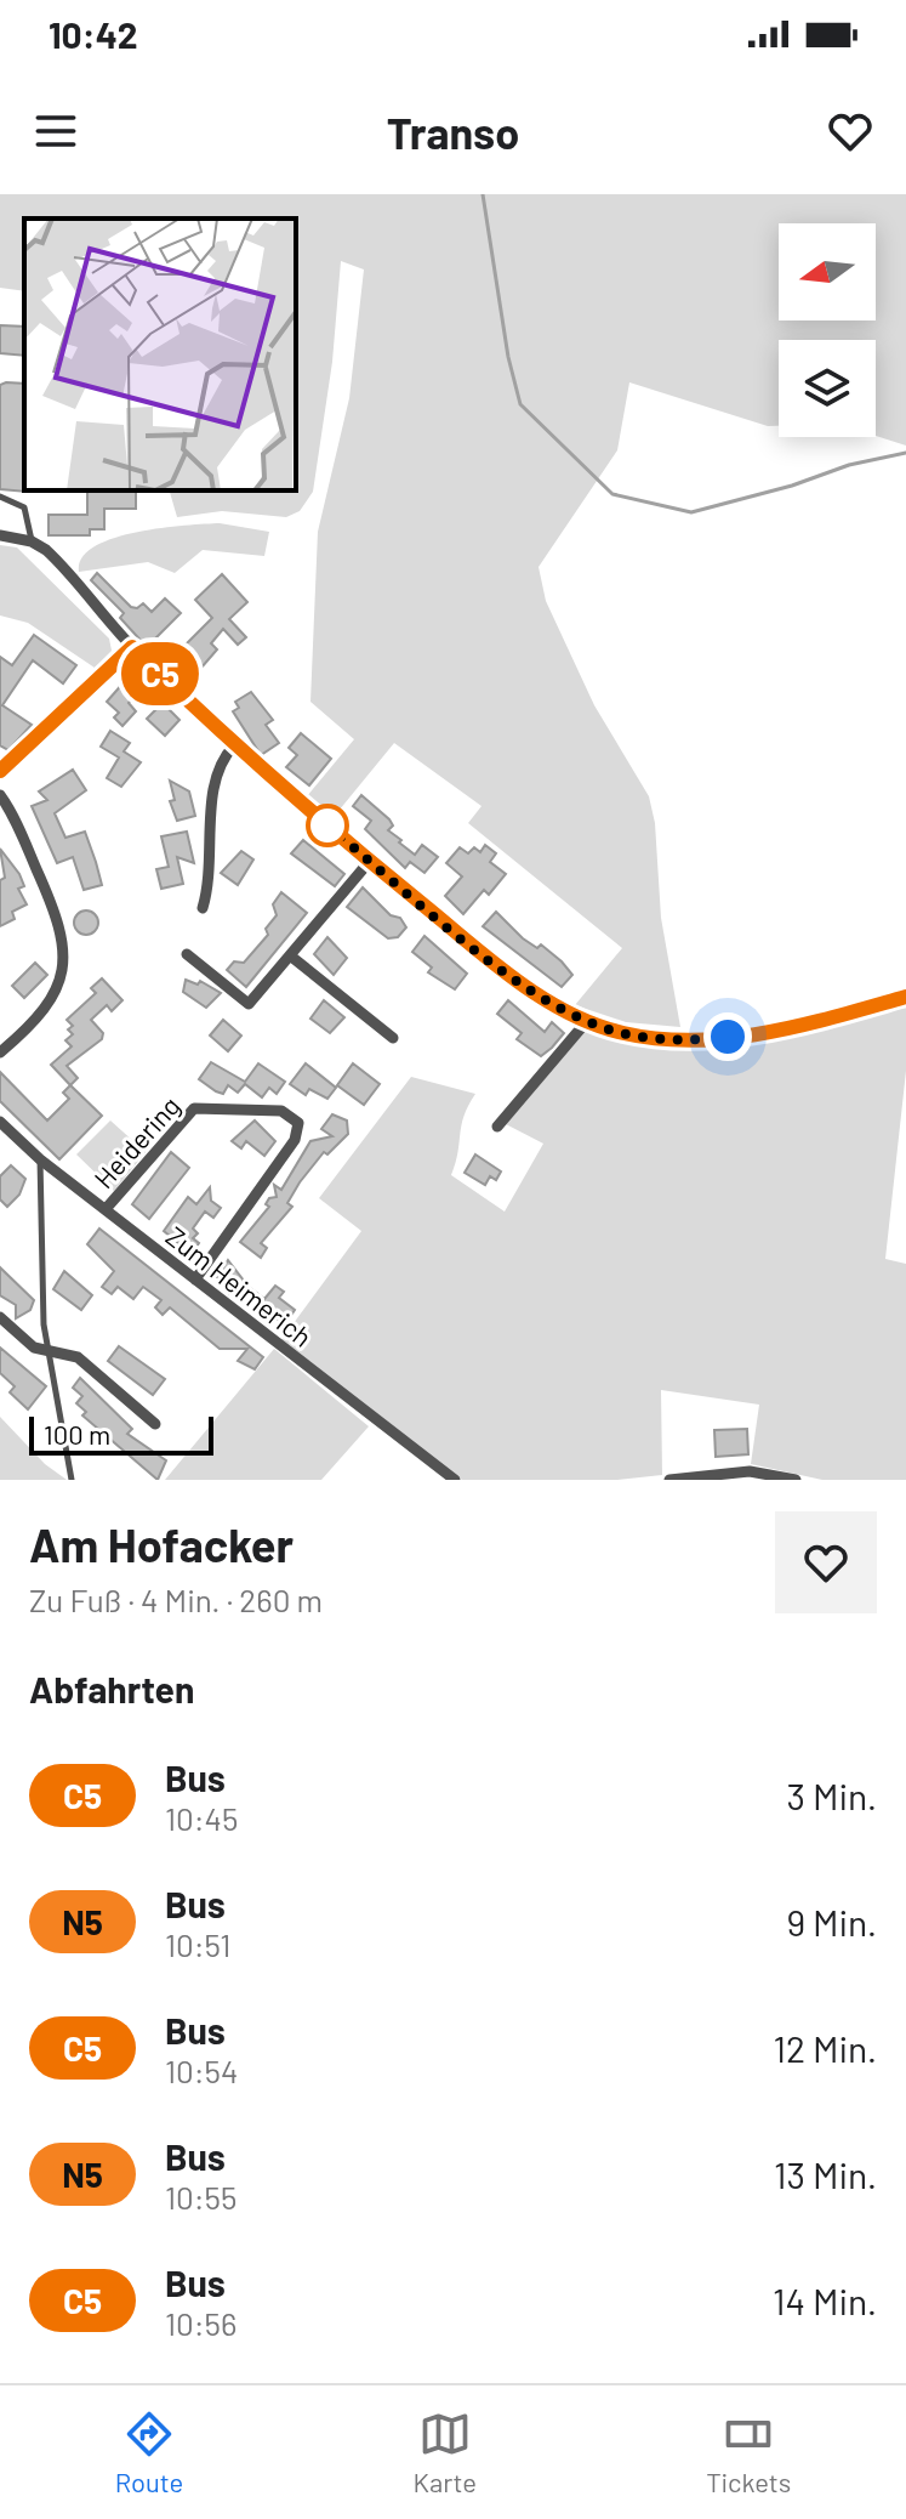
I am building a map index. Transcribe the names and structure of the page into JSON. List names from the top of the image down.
{
  "streets": {
    "street": ["Heidering", "Zum Heimerich"]
  },
  "crossings": [
    ["Heidering", "Zum Heimerich"]
  ],
  "lines": ["bus line C5"],
  "scale_bar": "100 m",
  "north": "left",
  "page": {
    "status": "10:42",
    "header": "Transo",
    "on_map": "C5",
    "scale": "100 m",
    "heading": [
      ["Am Hofacker", "Zu Fuß · 4 Min. · 260 m"],
      "Abfahrten"
    ],
    "list": [
      {
        "mark": "C5",
        "name": "Bus",
        "note": "10:45",
        "value": "3 Min."
      },
      {
        "mark": "N5",
        "name": "Bus",
        "note": "10:51",
        "value": "9 Min."
      },
      {
        "mark": "C5",
        "name": "Bus",
        "note": "10:54",
        "value": "12 Min."
      },
      {
        "mark": "N5",
        "name": "Bus",
        "note": "10:55",
        "value": "13 Min."
      },
      {
        "mark": "C5",
        "name": "Bus",
        "note": "10:56",
        "value": "14 Min."
      }
    ],
    "tabs": ["Route", "Karte", "Tickets"]
  }
}
